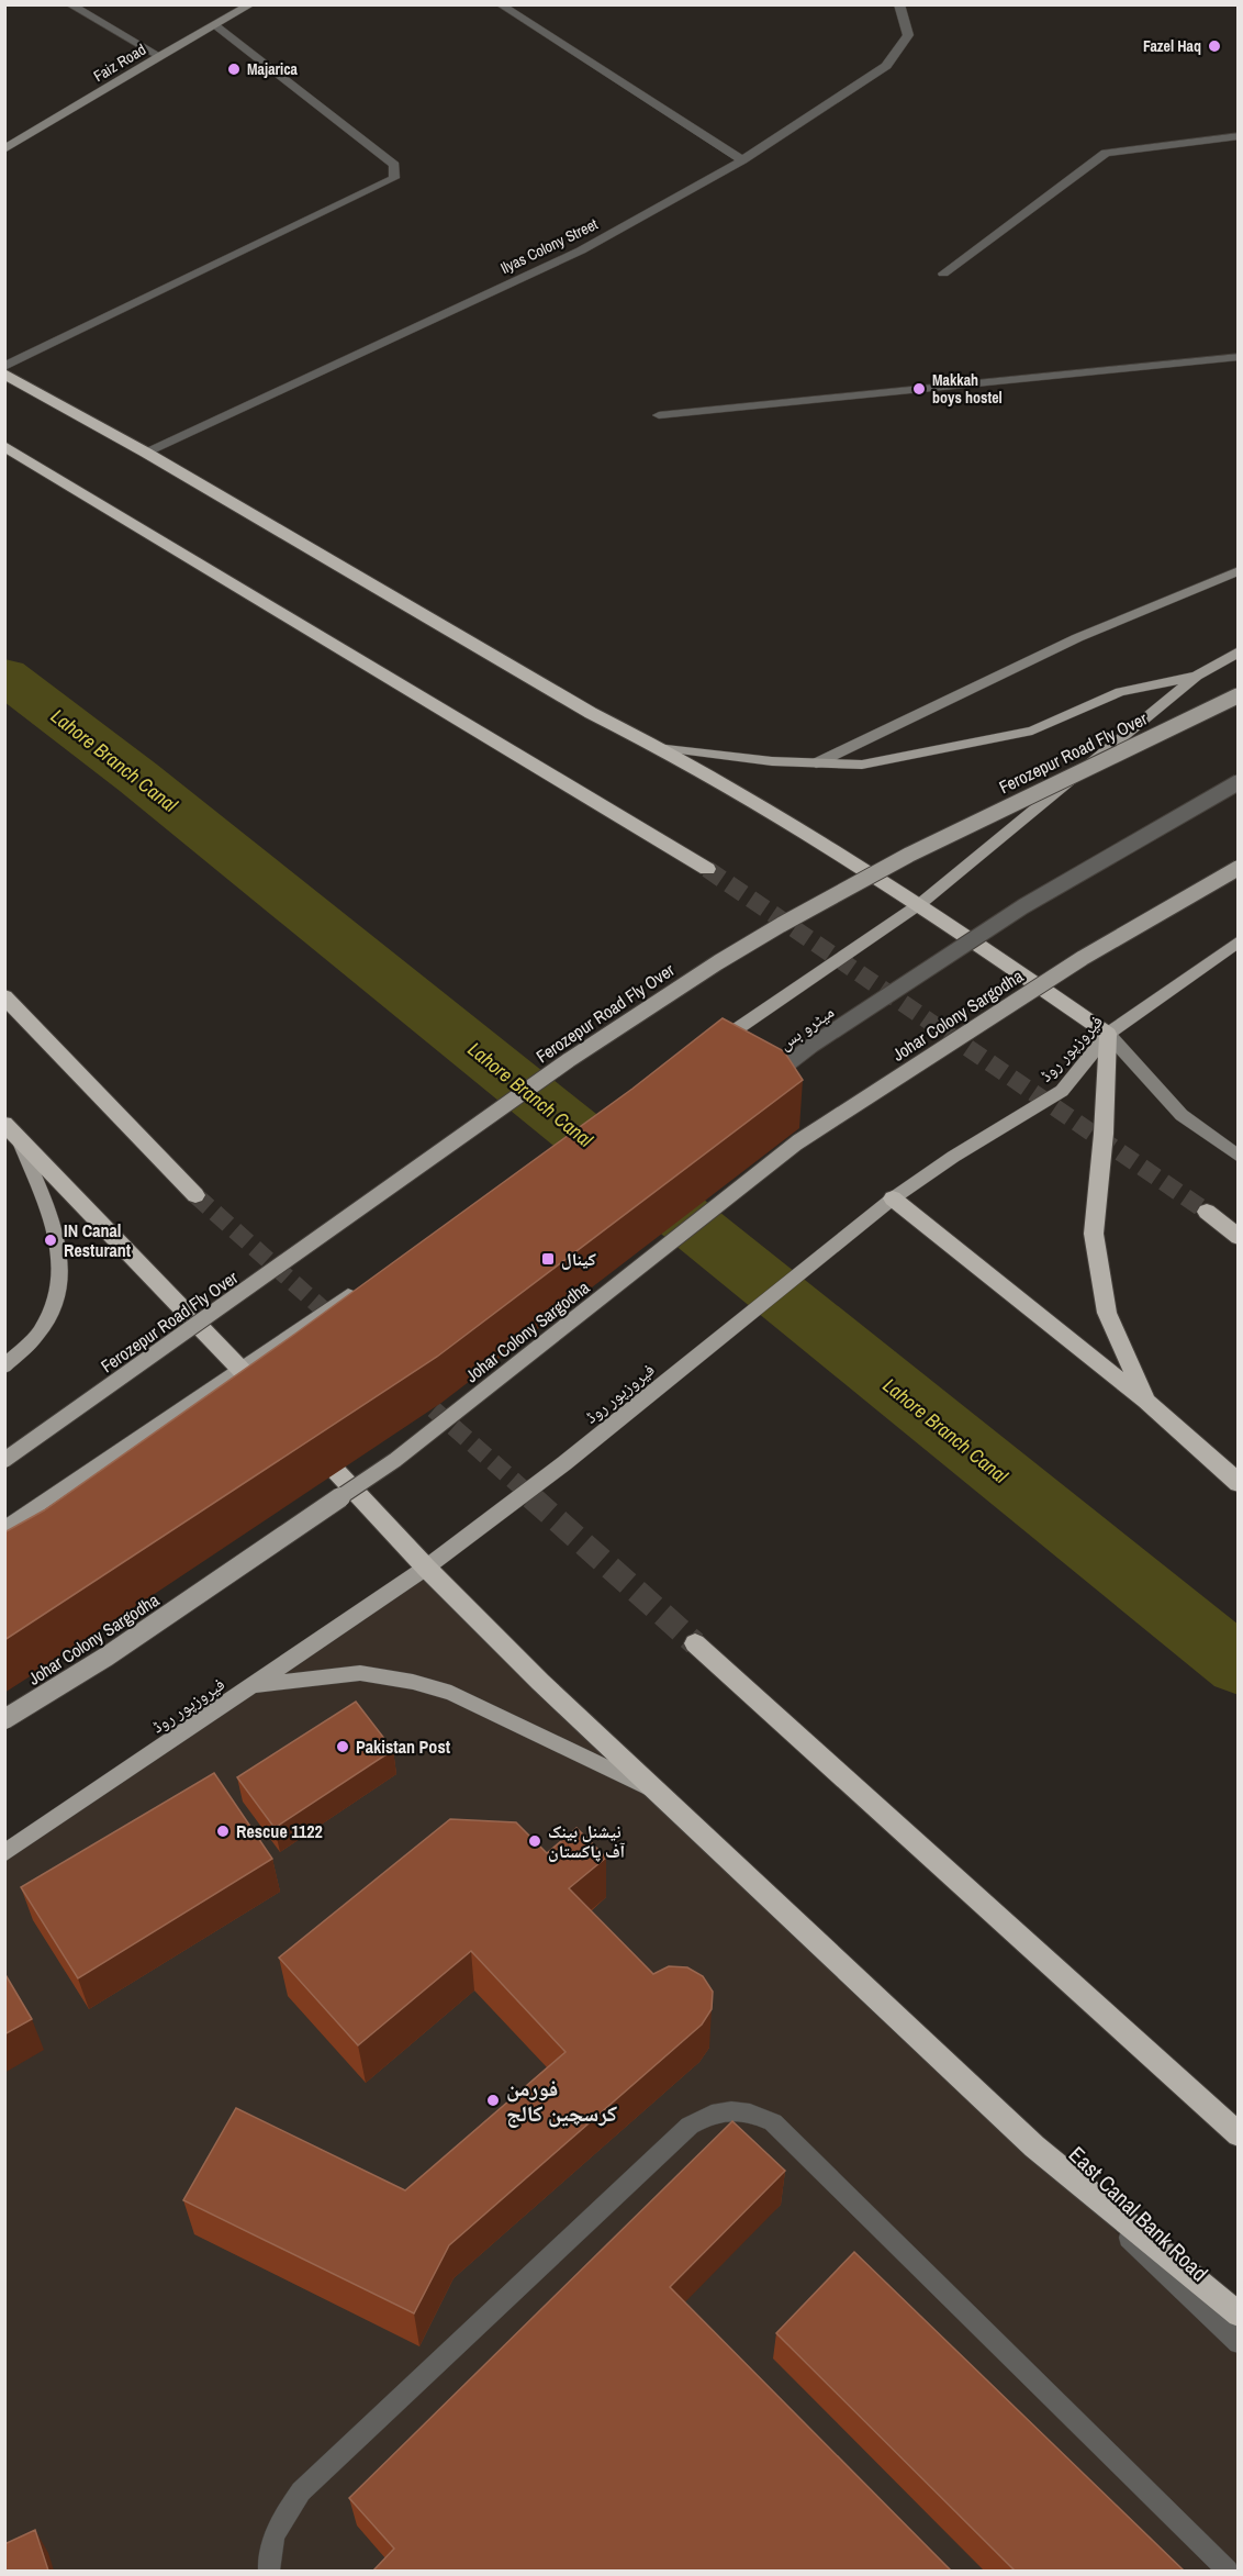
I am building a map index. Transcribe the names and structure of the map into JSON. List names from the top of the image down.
{
  "streets": {
    "main road": ["Ferozepur Road Fly Over", "Johar Colony Sargodha", "فیروزپور روڈ"],
    "street": [
      "Faiz Road",
      "Ilyas Colony Street",
      "میٹرو بس",
      "East Canal Bank Road"
    ]
  },
  "water": ["Lahore Branch Canal"],
  "places": {
    "other": [
      "Fazel Haq",
      "Majarica",
      "Makkah boys hostel",
      "IN Canal Resturant",
      "Pakistan Post",
      "Rescue 1122",
      "نیشنل بینک آف پاکستان",
      "فورمن کرسچین کالج"
    ],
    "transit": ["کینال"]
  }
}
